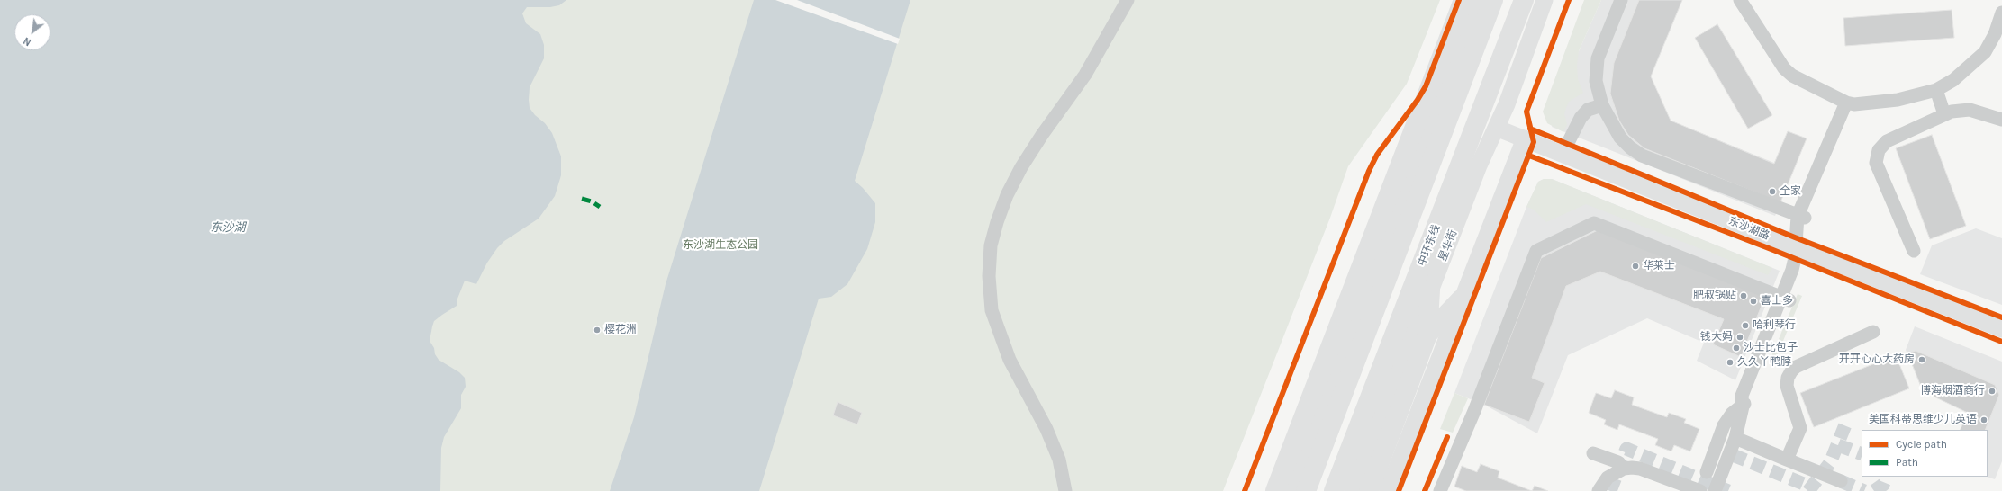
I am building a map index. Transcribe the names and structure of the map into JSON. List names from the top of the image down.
{
  "streets": {
    "highway": ["中环东线"],
    "main road": ["东沙湖路", "星华街"]
  },
  "crossings": [
    ["东沙湖路", "星华街"]
  ],
  "water": ["东沙湖"],
  "parks": ["东沙湖生态公园"],
  "places": [
    "全家",
    "华莱士",
    "肥叔锅贴",
    "喜士多",
    "哈利琴行",
    "樱花洲",
    "钱大妈",
    "沙士比包子",
    "开开心心大药房",
    "久久丫鸭脖",
    "博海烟酒商行",
    "美国科蒂思维少儿英语"
  ],
  "legend": ["Cycle path", "Path"],
  "north": "bottom left"
}
